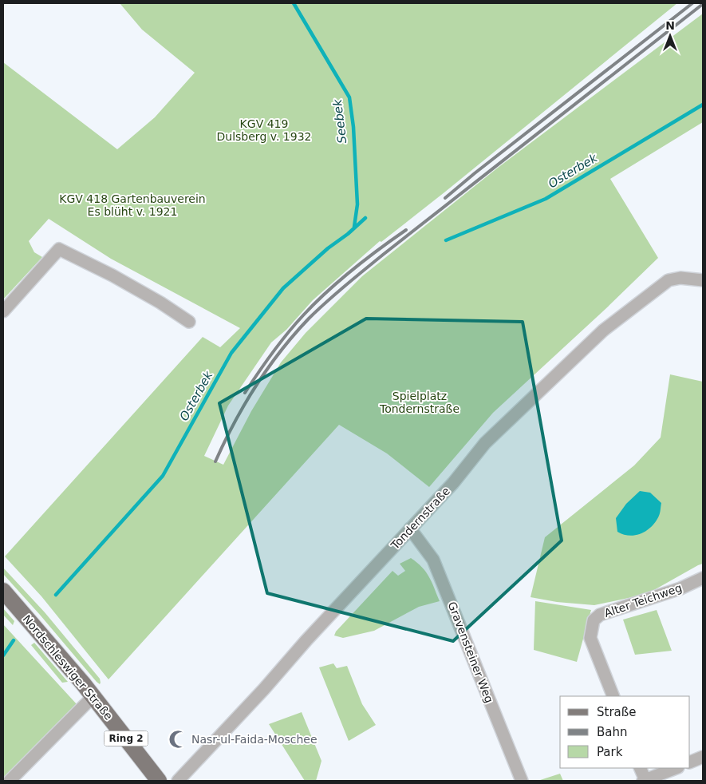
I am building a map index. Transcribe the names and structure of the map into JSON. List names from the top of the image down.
{
  "streets": {
    "main road": ["Nordschleswiger Straße", "Ring 2"],
    "street": ["Tondernstraße", "Alter Teichweg", "Gravensteiner Weg"]
  },
  "crossings": [
    ["Tondernstraße", "Gravensteiner Weg"]
  ],
  "water": ["Seebek", "Osterbek"],
  "parks": ["KGV 419 Dulsberg v. 1932", "KGV 418 Gartenbauverein Es blüht v. 1921", "Spielplatz Tondernstraße"],
  "places": {
    "mosque": ["Nasr-ul-Faida-Moschee"]
  },
  "legend": ["Straße", "Bahn", "Park"],
  "north": "top"
}
